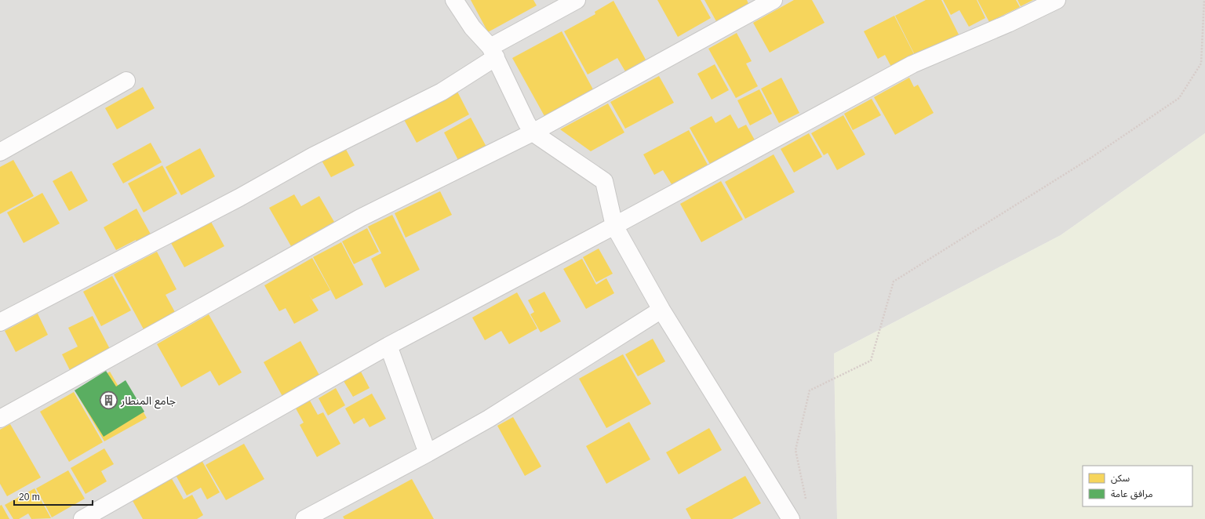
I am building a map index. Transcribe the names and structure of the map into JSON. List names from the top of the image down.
{
  "places": {
    "building": ["جامع المنطار"]
  },
  "legend": ["سكن", "مرافق عامة"],
  "scale_bar": "20 m"
}
